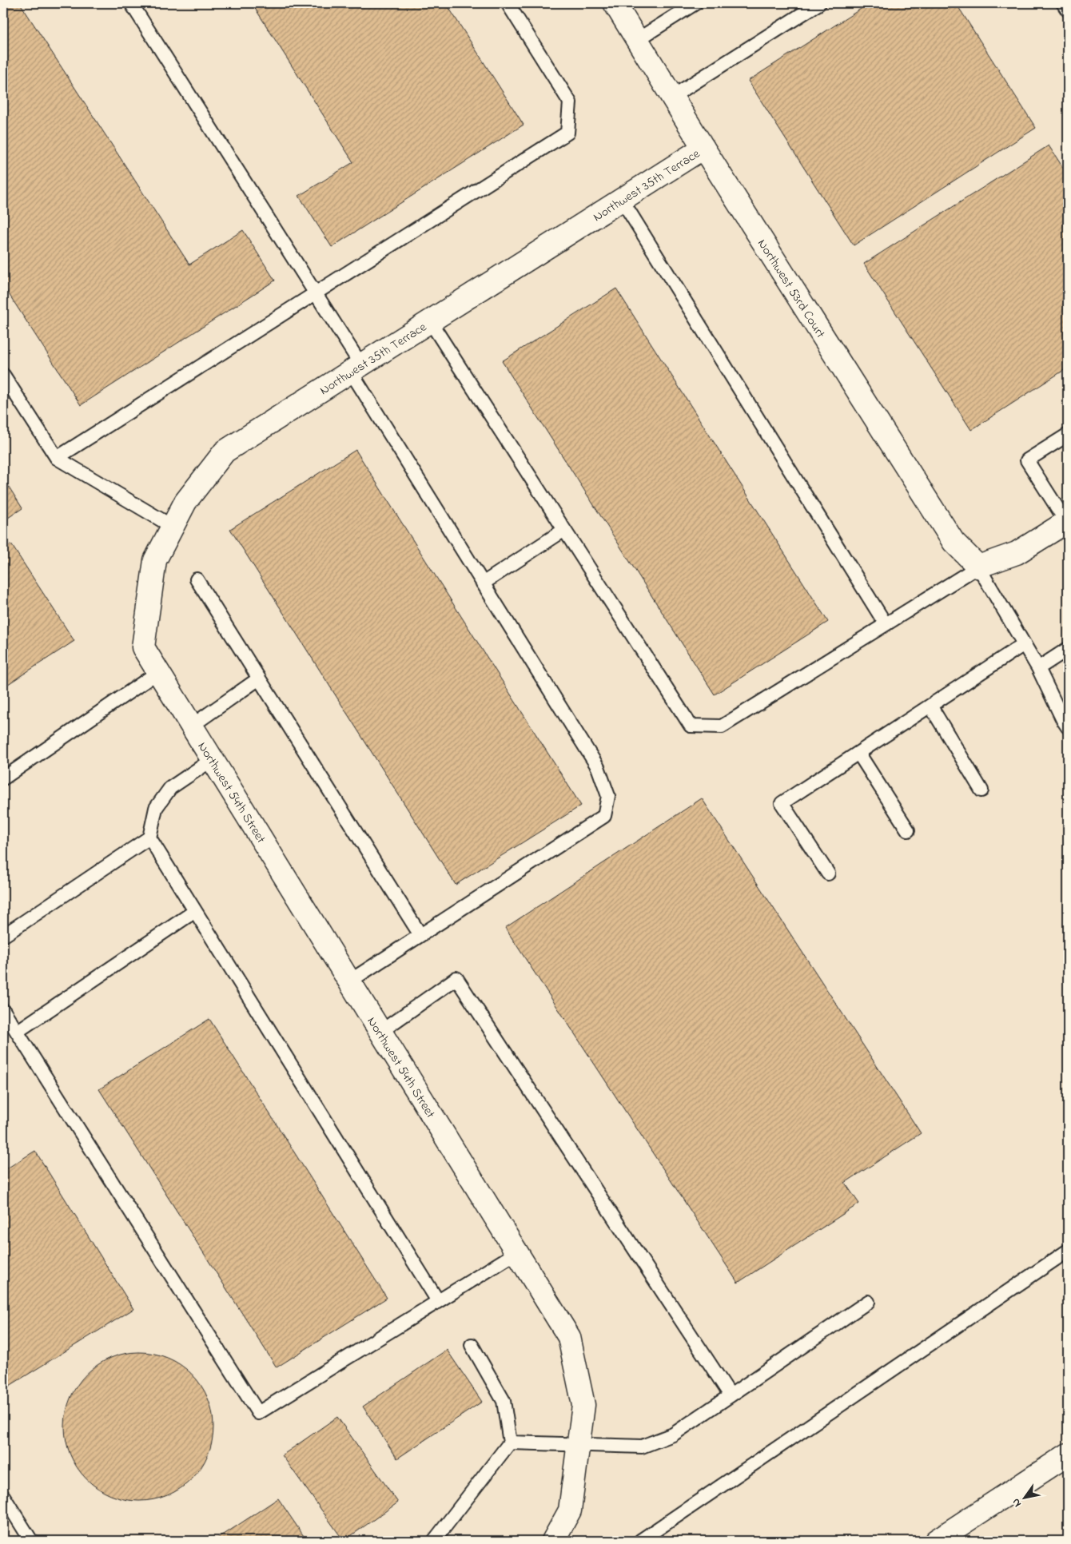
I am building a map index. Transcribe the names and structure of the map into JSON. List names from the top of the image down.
{
  "streets": {
    "street": ["Northwest 35th Terrace", "Northwest 53rd Court", "Northwest 54th Street"]
  },
  "crossings": [
    ["Northwest 35th Terrace", "Northwest 53rd Court"],
    ["Northwest 35th Terrace", "Northwest 54th Street"]
  ],
  "north": "bottom left"
}
